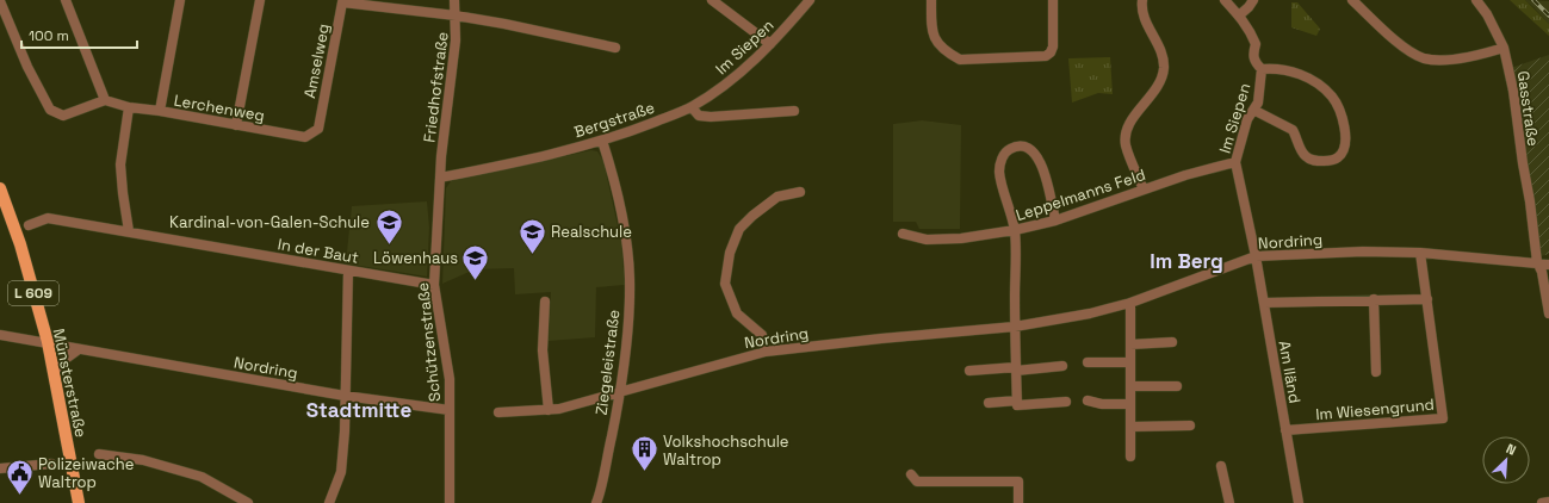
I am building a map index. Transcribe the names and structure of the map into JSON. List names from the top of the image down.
{
  "streets": {
    "main road": ["L 609", "Münsterstraße"],
    "street": [
      "Im Siepen",
      "Amselweg",
      "Friedhofstraße",
      "Lerchenweg",
      "Gasstraße",
      "Bergstraße",
      "Leppelmanns Feld",
      "Nordring",
      "In der Baut",
      "Schützenstraße",
      "Ziegeleistraße",
      "Am Iländ",
      "Im Wiesengrund"
    ]
  },
  "crossings": [
    ["Im Siepen", "Bergstraße"],
    ["Im Siepen", "Leppelmanns Feld"],
    ["Im Siepen", "Nordring"],
    ["Im Siepen", "Am Iländ"],
    ["Amselweg", "Friedhofstraße"],
    ["Amselweg", "Lerchenweg"],
    ["Friedhofstraße", "Bergstraße"],
    ["Friedhofstraße", "Schützenstraße"],
    ["Gasstraße", "Nordring"],
    ["Bergstraße", "Schützenstraße"],
    ["Bergstraße", "Ziegeleistraße"],
    ["Nordring", "Schützenstraße"],
    ["Nordring", "Ziegeleistraße"],
    ["Nordring", "Am Iländ"],
    ["Nordring", "Münsterstraße"],
    ["Nordring", "Im Wiesengrund"],
    ["In der Baut", "Schützenstraße"],
    ["Am Iländ", "Im Wiesengrund"]
  ],
  "districts": ["Im Berg", "Stadtmitte"],
  "places": {
    "school or university": ["Kardinal-von-Galen-Schule", "Realschule", "Löwenhaus"],
    "building": ["Volkshochschule Waltrop"],
    "public building": ["Polizeiwache Waltrop"]
  },
  "scale_bar": "100 m",
  "north": "top right"
}
